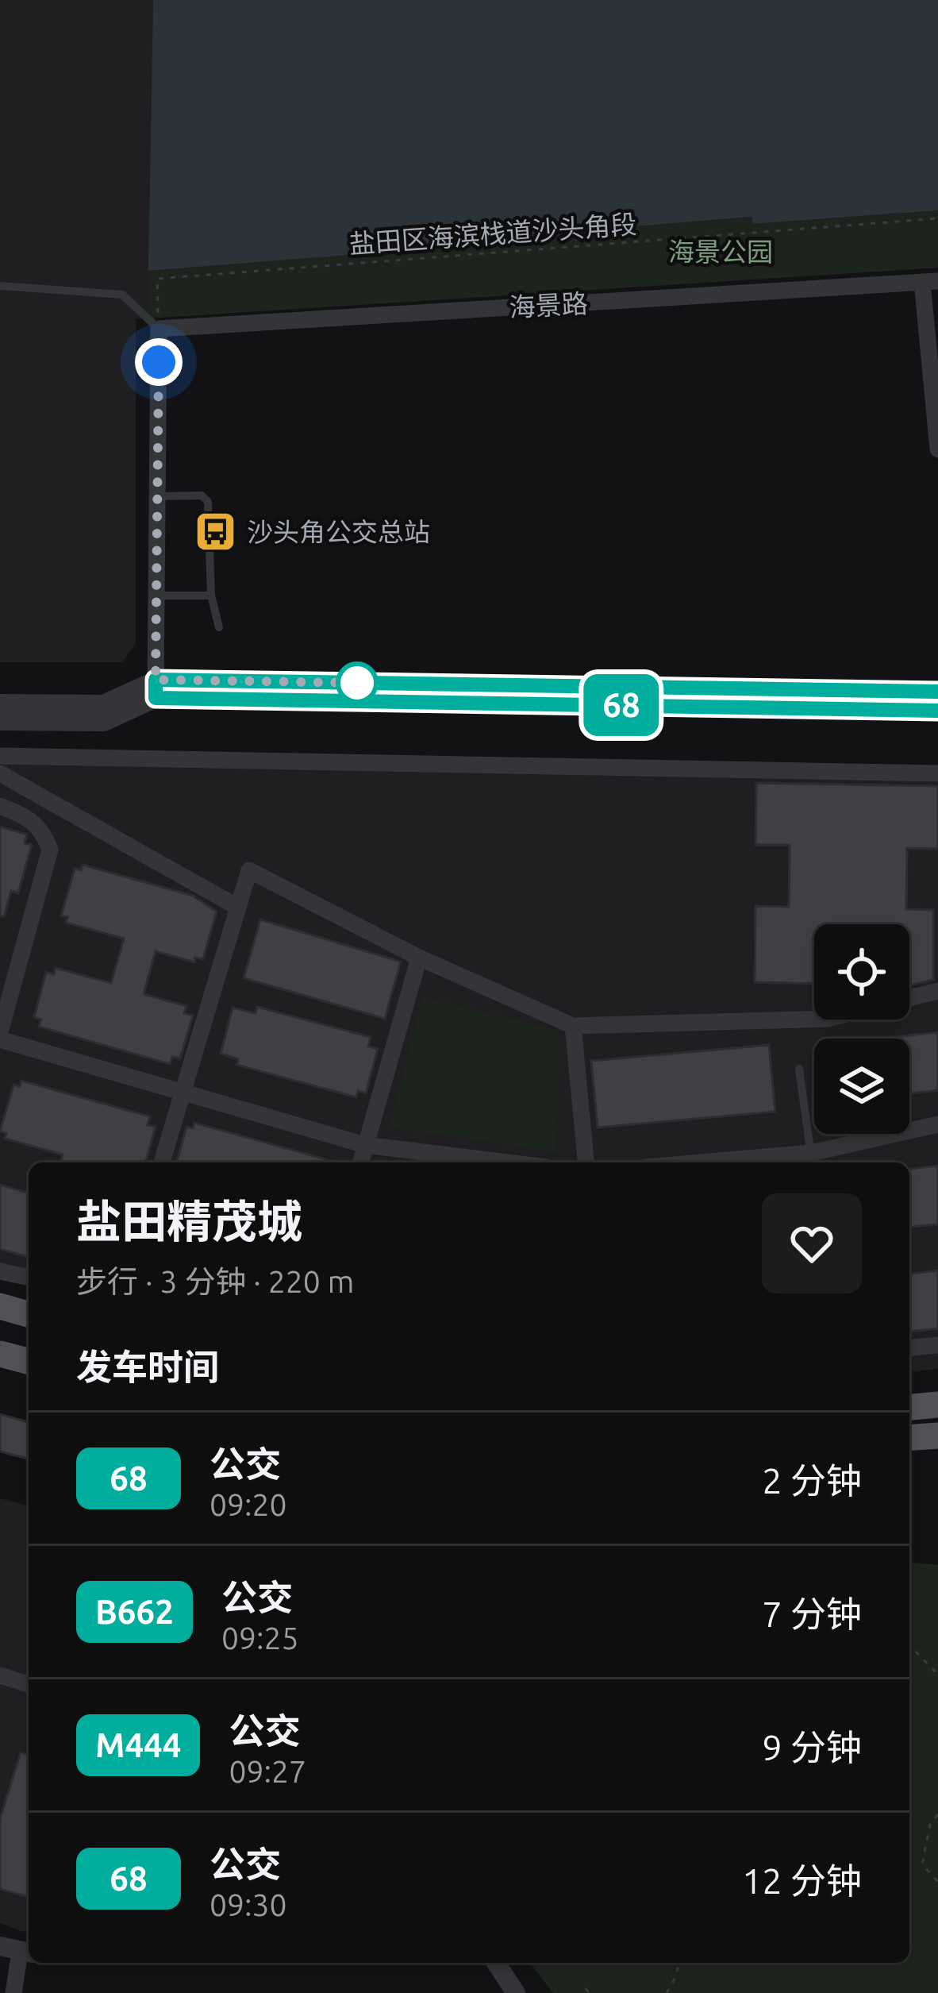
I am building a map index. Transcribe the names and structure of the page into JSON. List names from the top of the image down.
{
  "streets": {
    "street": ["海景路"],
    "path": ["盐田区海滨栈道沙头角段"]
  },
  "crossings": [
    ["盐田区海滨栈道沙头角段", "海景路"]
  ],
  "parks": ["海景公园"],
  "places": {
    "bus stop": ["沙头角公交总站"]
  },
  "lines": ["bus line 68"],
  "page": {
    "on_map": "68",
    "heading": [
      ["盐田精茂城", "步行 · 3 分钟 · 220 m"],
      "发车时间"
    ],
    "list": [
      {
        "mark": "68",
        "name": "公交",
        "note": "09:20",
        "value": "2 分钟"
      },
      {
        "mark": "B662",
        "name": "公交",
        "note": "09:25",
        "value": "7 分钟"
      },
      {
        "mark": "M444",
        "name": "公交",
        "note": "09:27",
        "value": "9 分钟"
      },
      {
        "mark": "68",
        "name": "公交",
        "note": "09:30",
        "value": "12 分钟"
      }
    ]
  }
}
